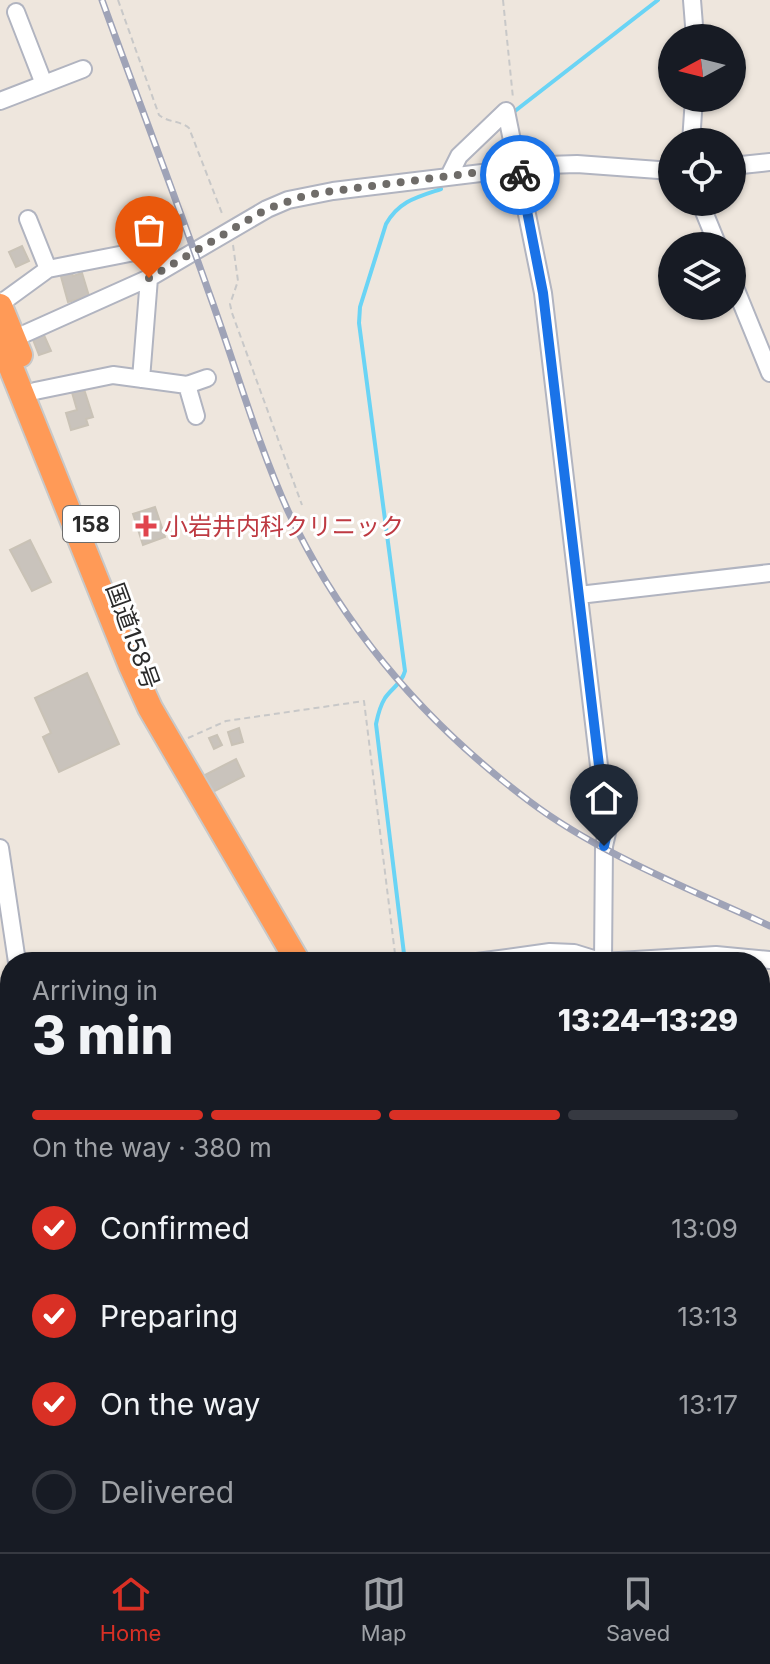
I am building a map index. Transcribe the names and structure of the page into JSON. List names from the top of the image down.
{
  "streets": {
    "highway": ["158", "国道158号"]
  },
  "places": {
    "health": ["小岩井内科クリニック"]
  },
  "north": "left",
  "page": {
    "heading": ["3 min", "Arriving in", "13:24–13:29"],
    "bar": "On the way · 380 m",
    "list": [
      ["Confirmed", "13:09"],
      ["Preparing", "13:13"],
      ["On the way", "13:17"],
      "Delivered"
    ],
    "tabs": ["Home", "Map", "Saved"]
  }
}
